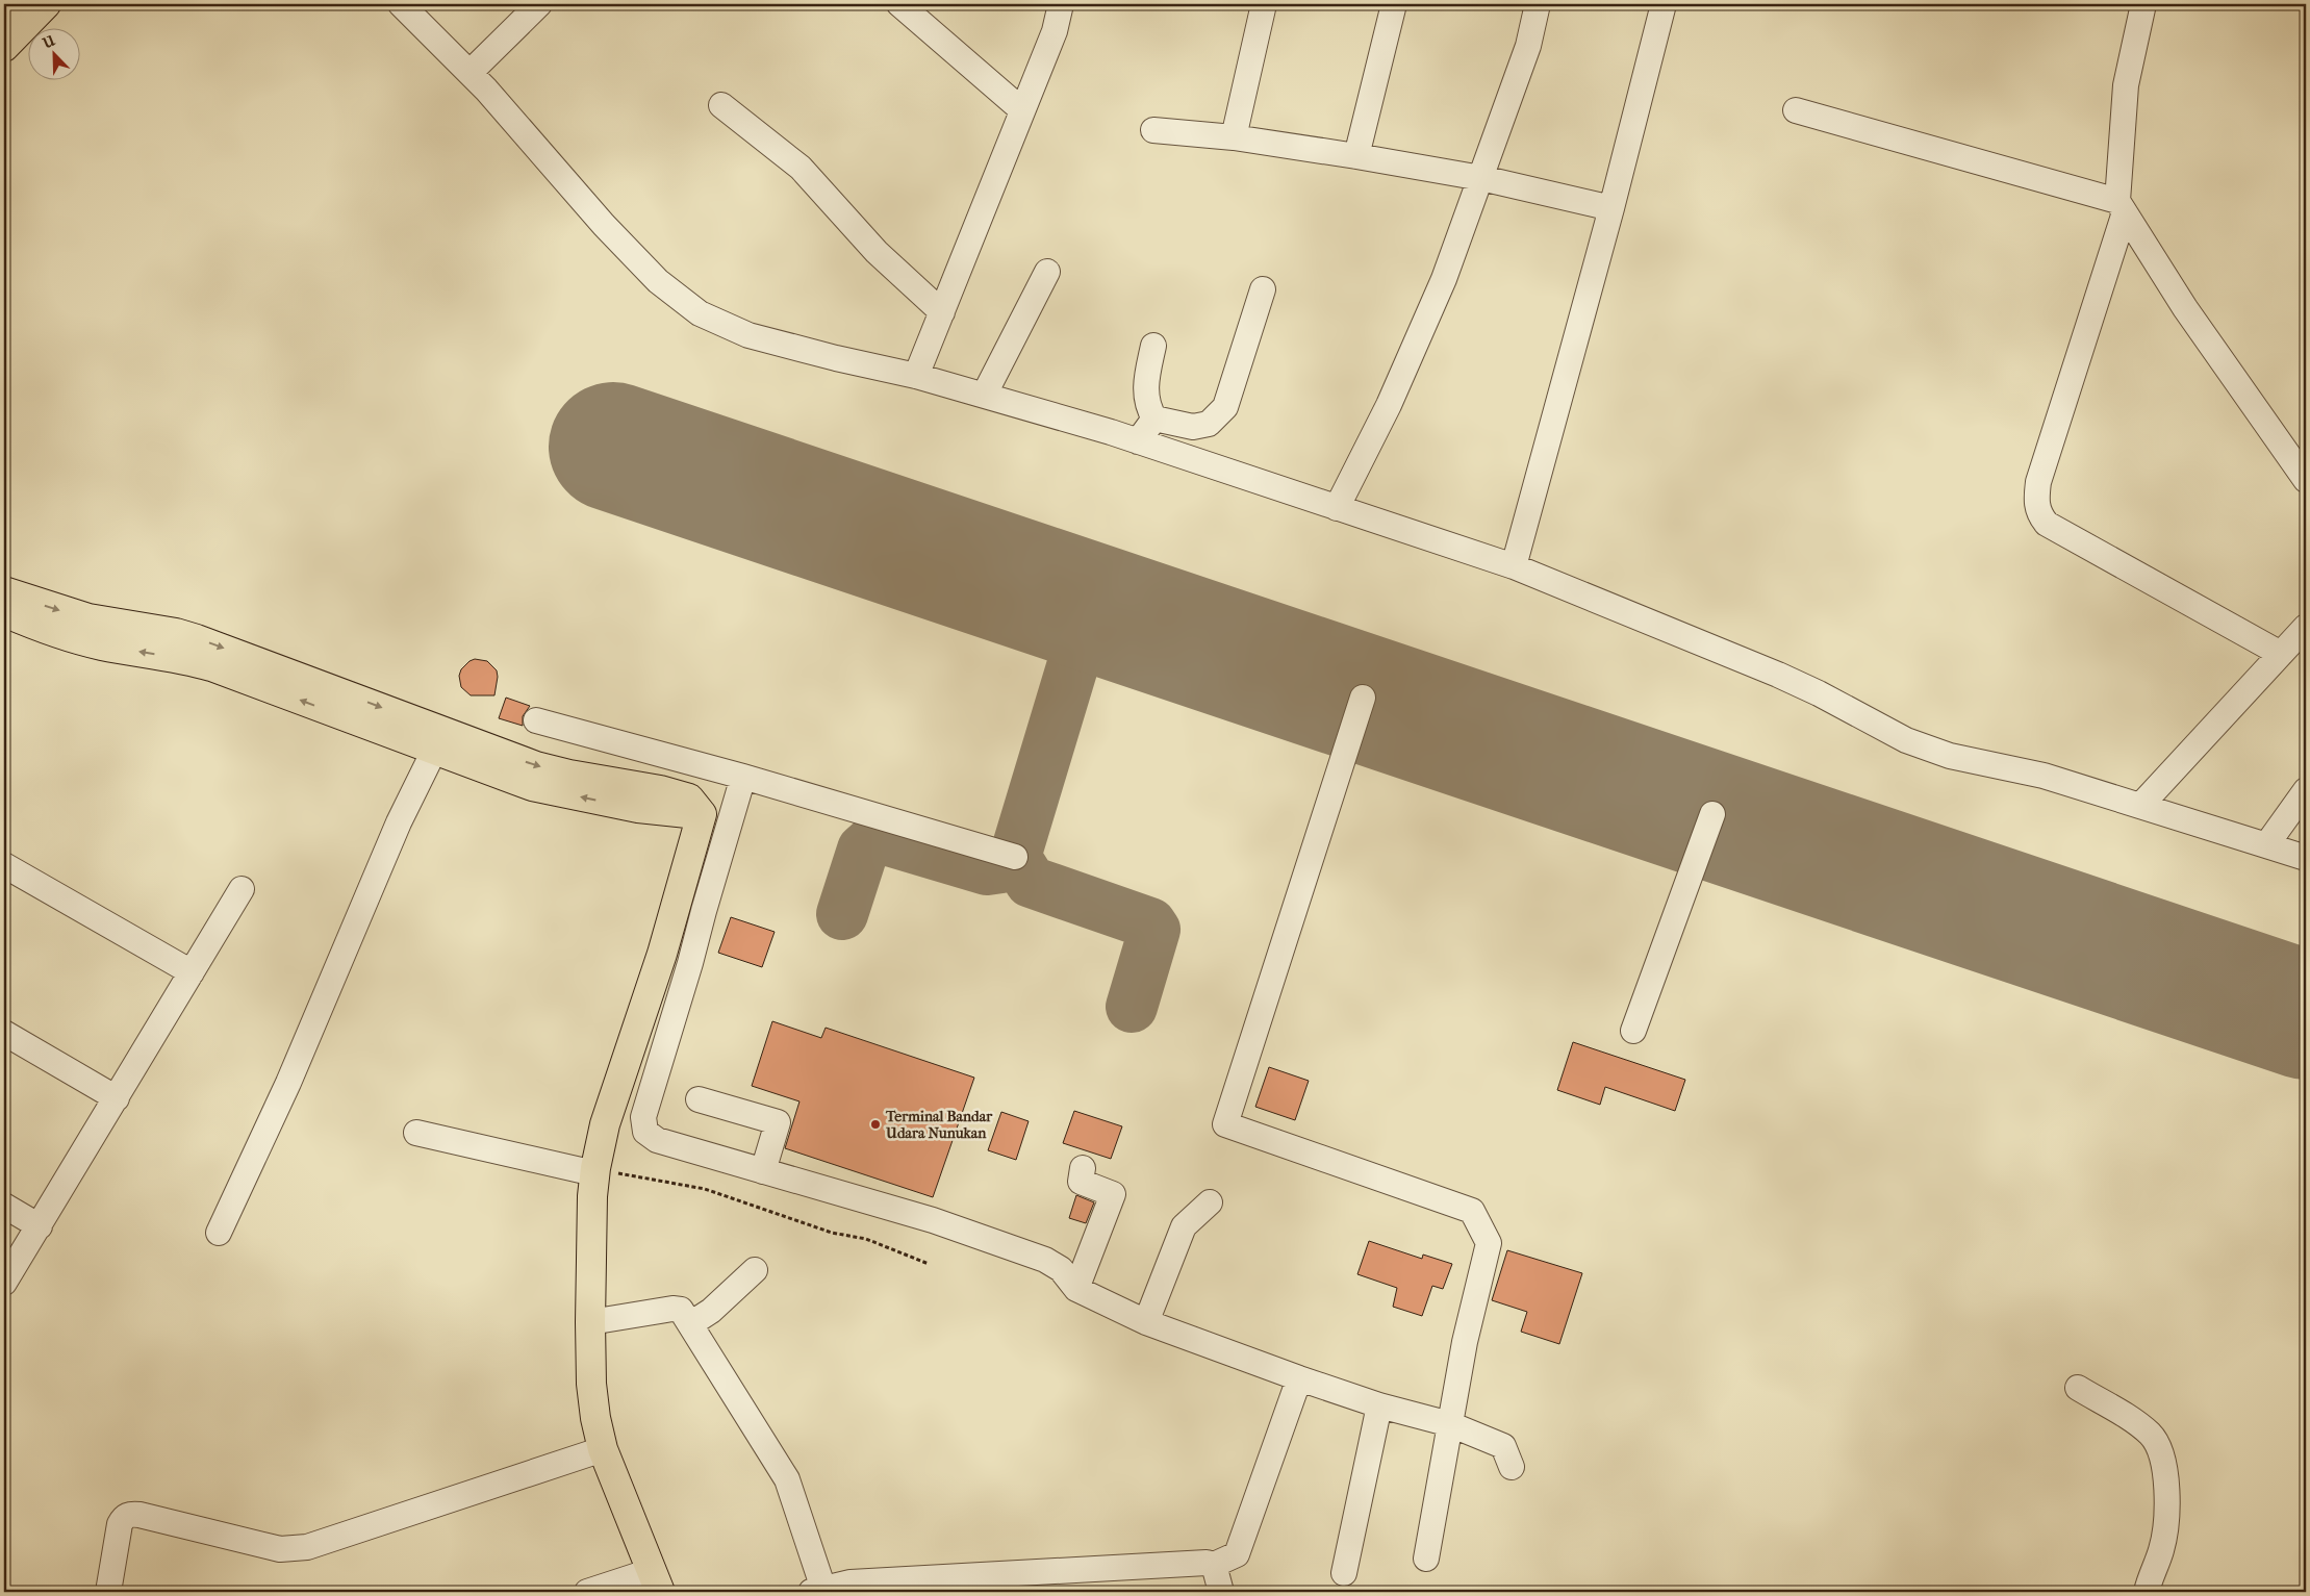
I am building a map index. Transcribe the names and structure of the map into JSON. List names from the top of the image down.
{
  "places": ["Terminal Bandar Udara Nunukan"],
  "north": "top left"
}
